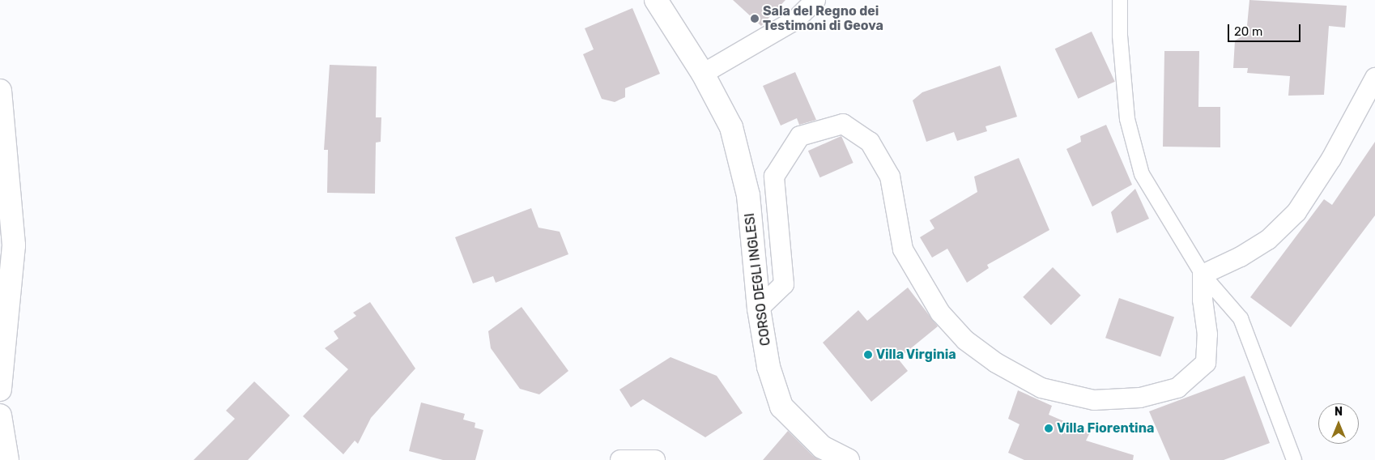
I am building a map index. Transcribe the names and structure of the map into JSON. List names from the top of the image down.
{
  "streets": {
    "main road": ["CORSO DEGLI INGLESI"]
  },
  "places": ["Sala del Regno dei Testimoni di Geova", "Villa Virginia", "Villa Fiorentina"],
  "scale_bar": "20 m",
  "north": "top"
}
